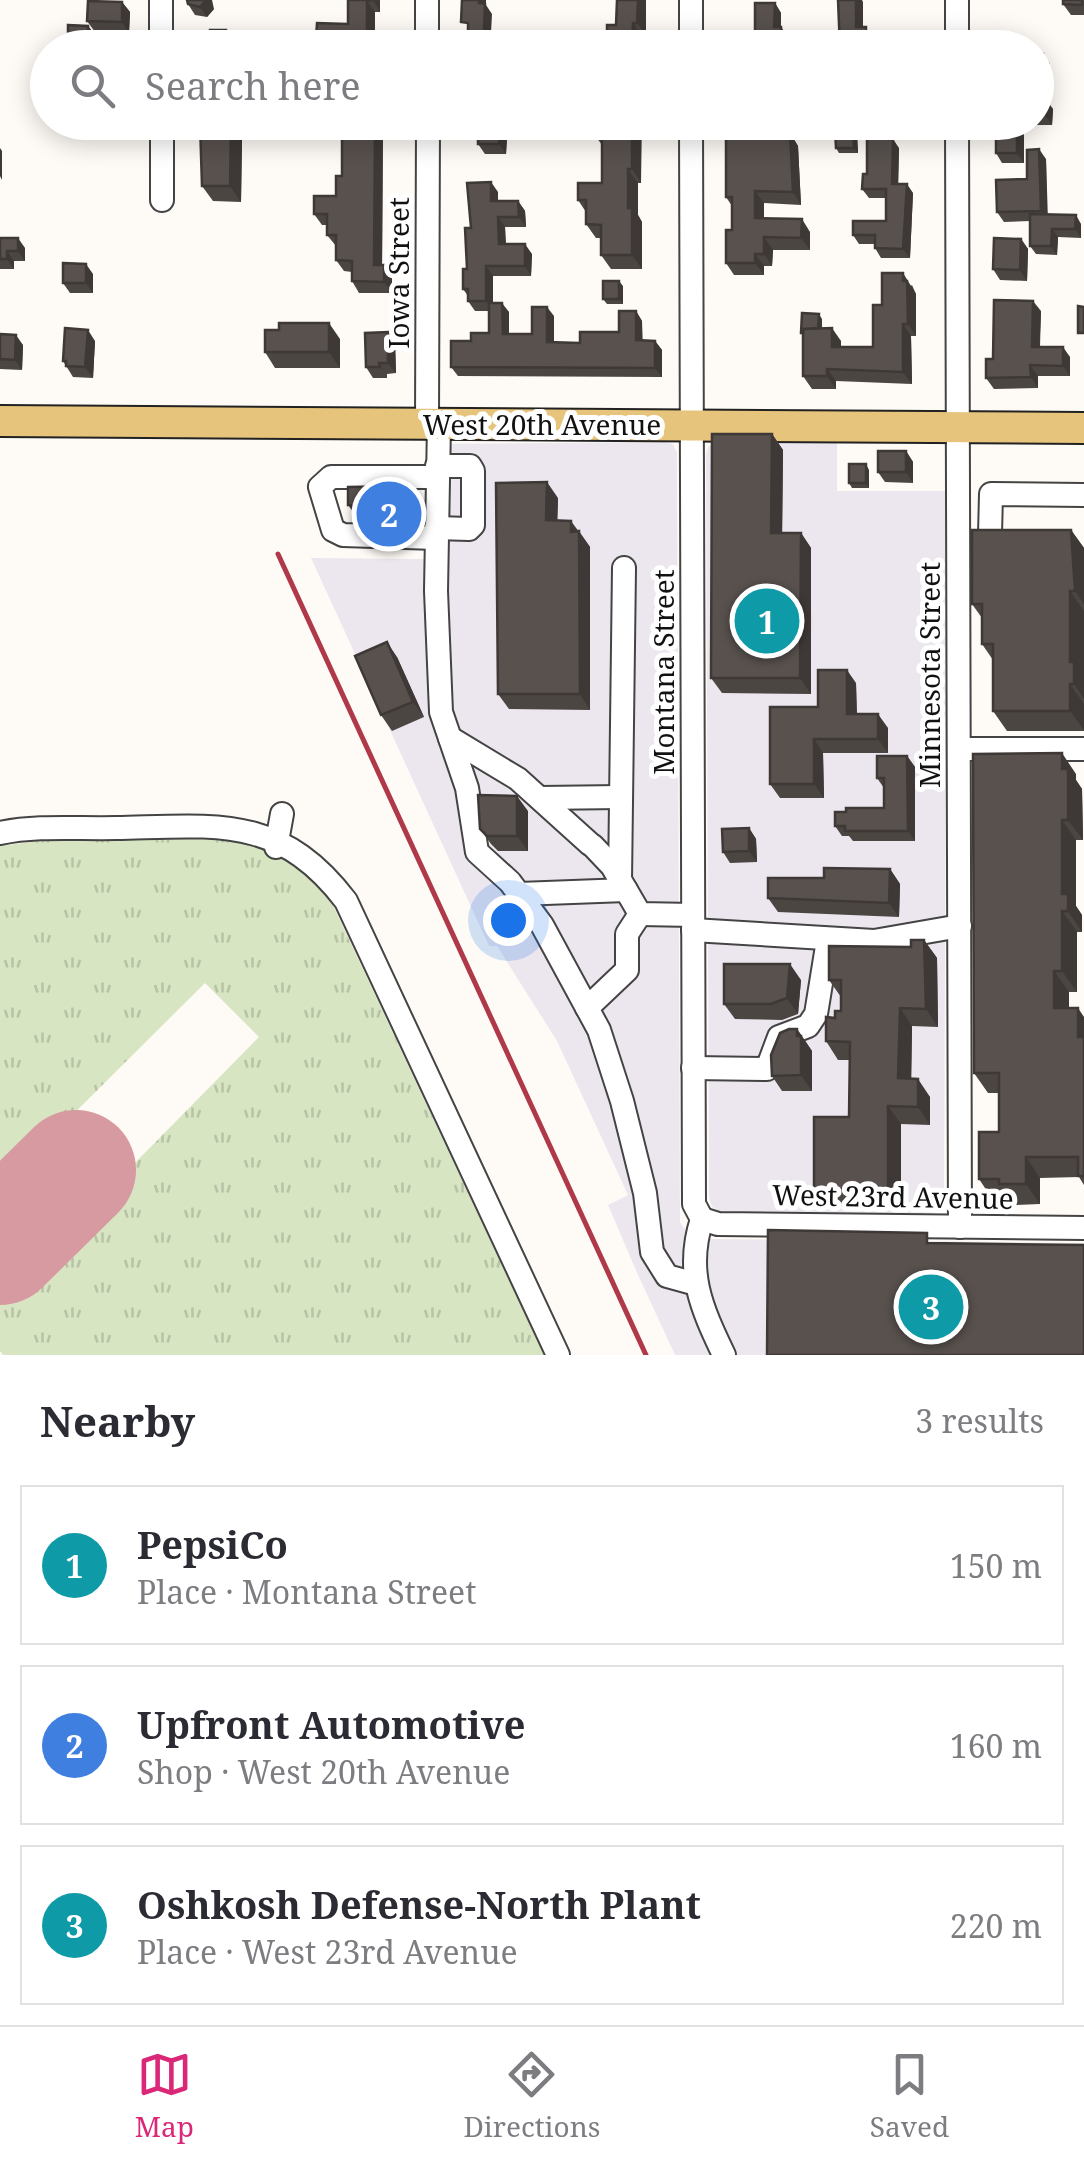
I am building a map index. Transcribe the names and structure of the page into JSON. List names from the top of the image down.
{
  "streets": {
    "main road": ["West 20th Avenue"],
    "street": [
      "Iowa Street",
      "Montana Street",
      "Minnesota Street",
      "West 23rd Avenue"
    ]
  },
  "crossings": [
    ["Iowa Street", "West 20th Avenue"],
    ["Iowa Street", "Montana Street"],
    ["West 20th Avenue", "Montana Street"],
    ["West 20th Avenue", "Minnesota Street"],
    ["Montana Street", "West 23rd Avenue"],
    ["Minnesota Street", "West 23rd Avenue"]
  ],
  "page": {
    "search": "Search here",
    "pins": ["2", "1", "3"],
    "heading": ["Nearby", "3 results"],
    "list": [
      {
        "mark": "1",
        "name": "PepsiCo",
        "note": "Place · Montana Street",
        "value": "150 m"
      },
      {
        "mark": "2",
        "name": "Upfront Automotive",
        "note": "Shop · West 20th Avenue",
        "value": "160 m"
      },
      {
        "mark": "3",
        "name": "Oshkosh Defense-North Plant",
        "note": "Place · West 23rd Avenue",
        "value": "220 m"
      }
    ],
    "nav": ["Map", "Directions", "Saved"]
  }
}
